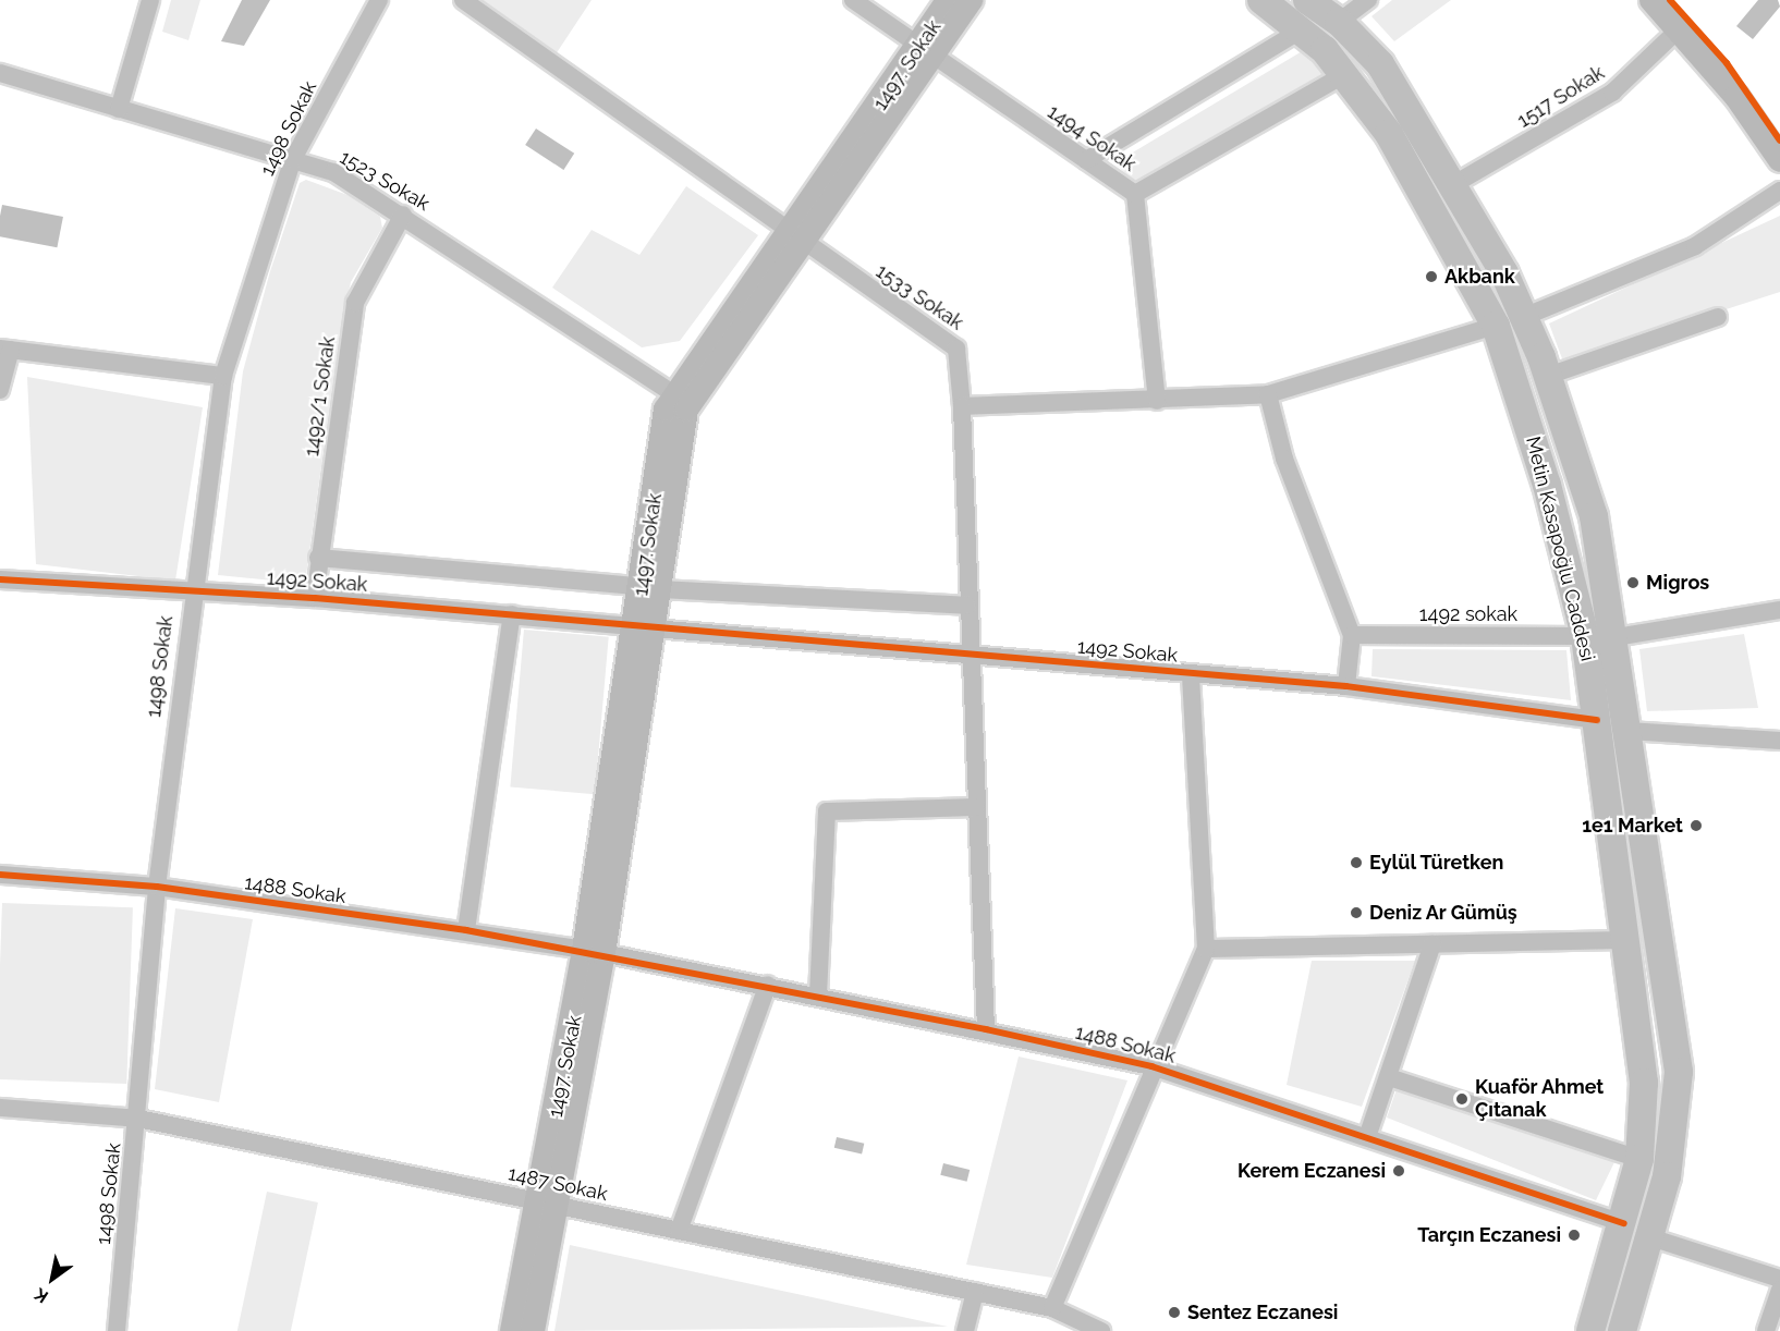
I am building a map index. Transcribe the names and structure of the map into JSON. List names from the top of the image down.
{
  "streets": {
    "main road": ["Metin Kasapoğlu Caddesi"],
    "street": [
      "1497. Sokak",
      "1517 Sokak",
      "1498 Sokak",
      "1494 Sokak",
      "1523 Sokak",
      "1533 Sokak",
      "1492/1 Sokak",
      "1492 Sokak",
      "1492 sokak",
      "1488 Sokak",
      "1487 Sokak"
    ]
  },
  "crossings": [
    ["1497. Sokak", "1494 Sokak"],
    ["1497. Sokak", "1523 Sokak"],
    ["1497. Sokak", "1533 Sokak"],
    ["1497. Sokak", "1492 Sokak"],
    ["1497. Sokak", "1488 Sokak"],
    ["1497. Sokak", "1487 Sokak"],
    ["1517 Sokak", "Metin Kasapoğlu Caddesi"],
    ["1498 Sokak", "1523 Sokak"],
    ["1498 Sokak", "1492 Sokak"],
    ["1498 Sokak", "1488 Sokak"],
    ["1498 Sokak", "1487 Sokak"],
    ["1523 Sokak", "1492/1 Sokak"],
    ["1492/1 Sokak", "1492 Sokak"],
    ["Metin Kasapoğlu Caddesi", "1492 Sokak"],
    ["Metin Kasapoğlu Caddesi", "1492 sokak"],
    ["Metin Kasapoğlu Caddesi", "1488 Sokak"]
  ],
  "places": [
    "Akbank",
    "Migros",
    "1e1 Market",
    "Eylül Türetken",
    "Deniz Ar Gümüş",
    "Kuaför Ahmet Çıtanak",
    "Kerem Eczanesi",
    "Tarçın Eczanesi",
    "Sentez Eczanesi"
  ],
  "north": "bottom left"
}
